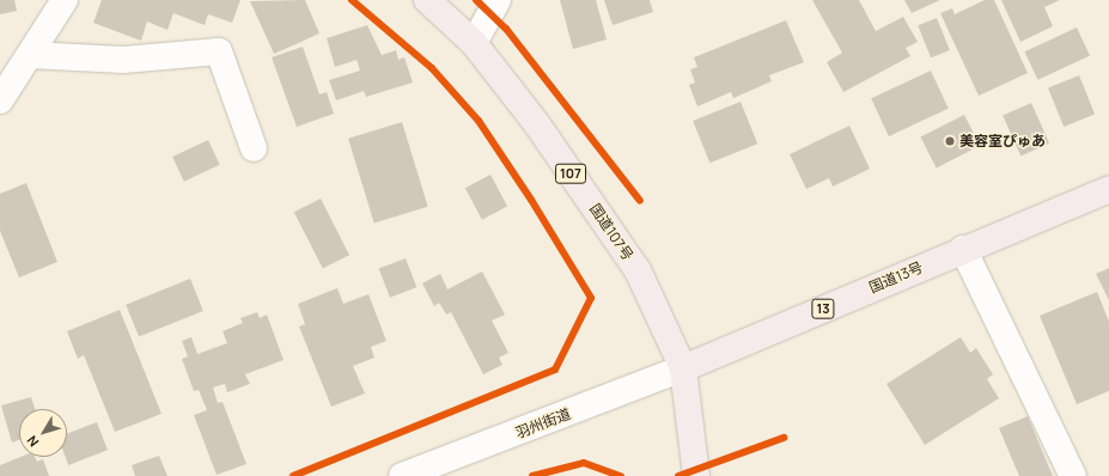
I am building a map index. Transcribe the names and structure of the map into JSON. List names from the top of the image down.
{
  "streets": {
    "highway": [
      "107",
      "国道107号",
      "国道13号",
      "13"
    ],
    "street": ["羽州街道"]
  },
  "crossings": [
    ["国道107号", "国道13号"],
    ["国道107号", "羽州街道"],
    ["国道13号", "羽州街道"]
  ],
  "places": ["美容室ぴゅあ"],
  "north": "bottom left"
}
